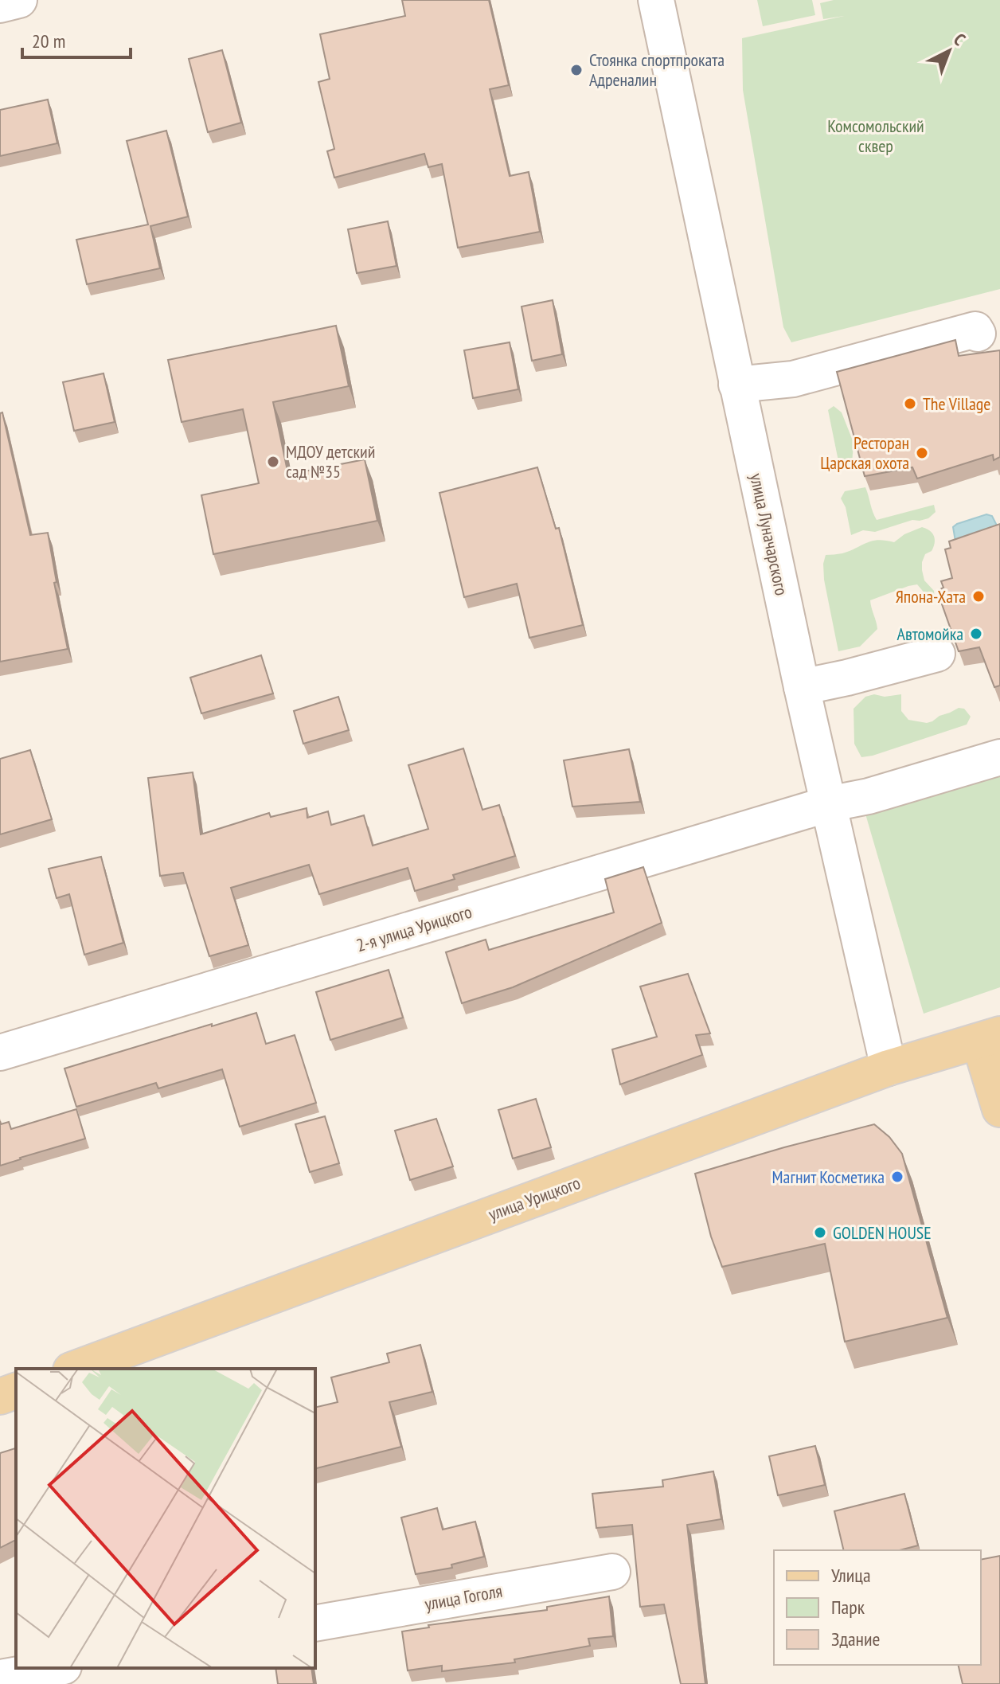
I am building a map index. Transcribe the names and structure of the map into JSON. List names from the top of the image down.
{
  "streets": {
    "main road": ["улица Урицкого"],
    "street": ["улица Луначарского", "2-я улица Урицкого", "улица Гоголя"]
  },
  "crossings": [
    ["улица Луначарского", "2-я улица Урицкого"],
    ["улица Луначарского", "улица Урицкого"]
  ],
  "parks": ["Комсомольский сквер"],
  "places": [
    "Стоянка спортпроката Адреналин",
    "The Village",
    "Ресторан Царская охота",
    "МДОУ детский сад №35",
    "Япона-Хата",
    "Автомойка",
    "Магнит Косметика",
    "GOLDEN HOUSE"
  ],
  "legend": ["Улица", "Парк", "Здание"],
  "scale_bar": "20 m",
  "north": "top right"
}
